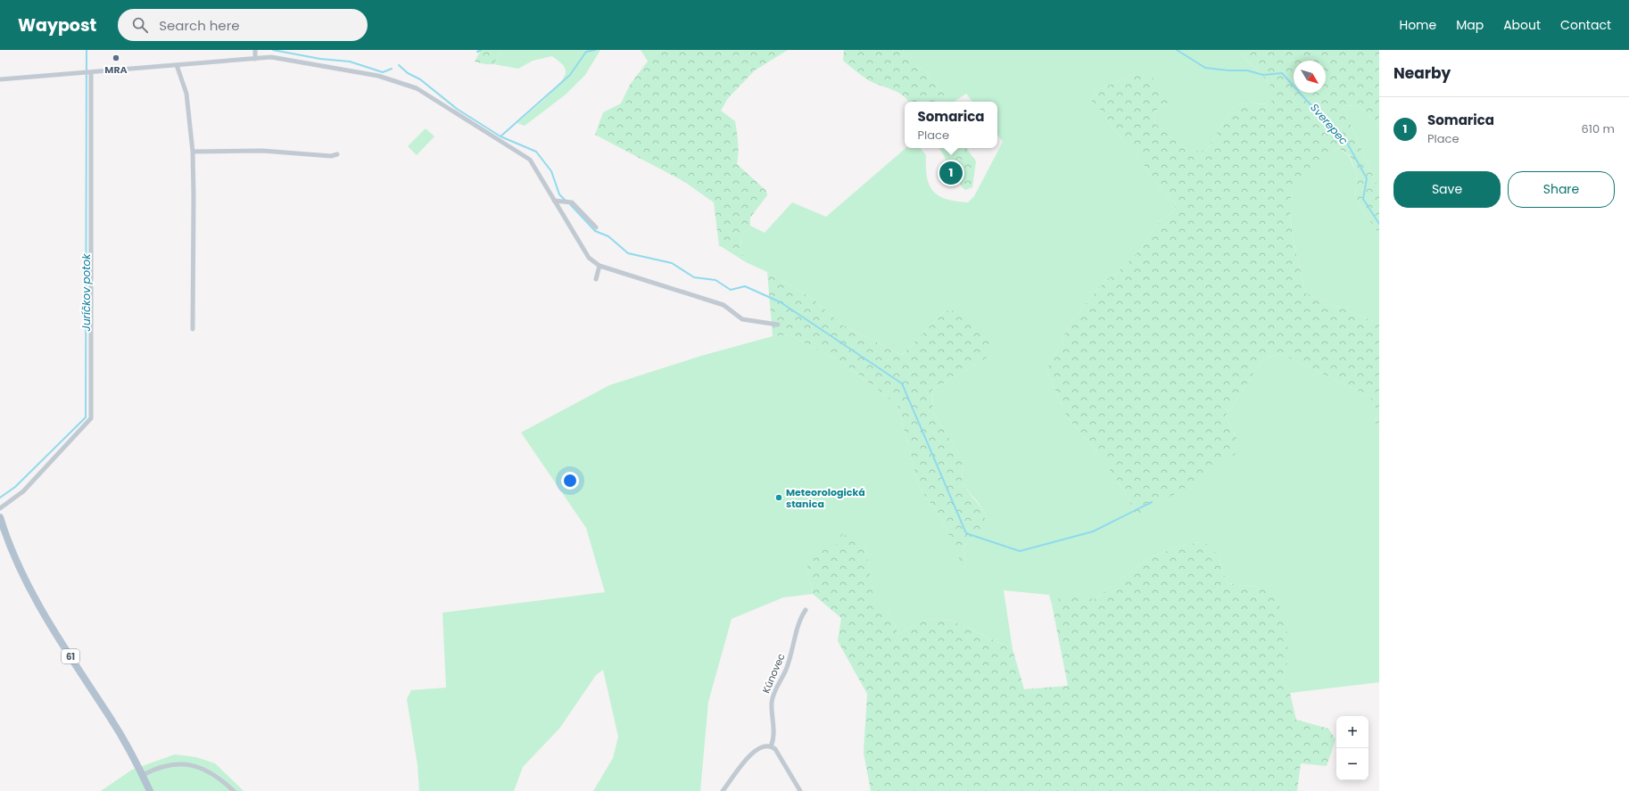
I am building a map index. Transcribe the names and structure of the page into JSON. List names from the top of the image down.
{
  "streets": {
    "main road": ["61"],
    "street": ["Kúnovec"]
  },
  "water": ["Sverepec", "Juríčkov potok"],
  "places": ["MRA", "Meteorologická stanica"],
  "north": "bottom right",
  "page": {
    "header": "Waypost",
    "search": "Search here",
    "nav": [
      "Home",
      "Map",
      "About",
      "Contact"
    ],
    "heading": "Nearby",
    "list": [
      {
        "mark": "1",
        "name": "Somarica",
        "note": "Place",
        "value": "610 m"
      }
    ],
    "popup": ["Somarica", "Place"],
    "pins": "1",
    "buttons": ["Save", "Share"],
    "map_buttons": ["+", "−"]
  }
}
